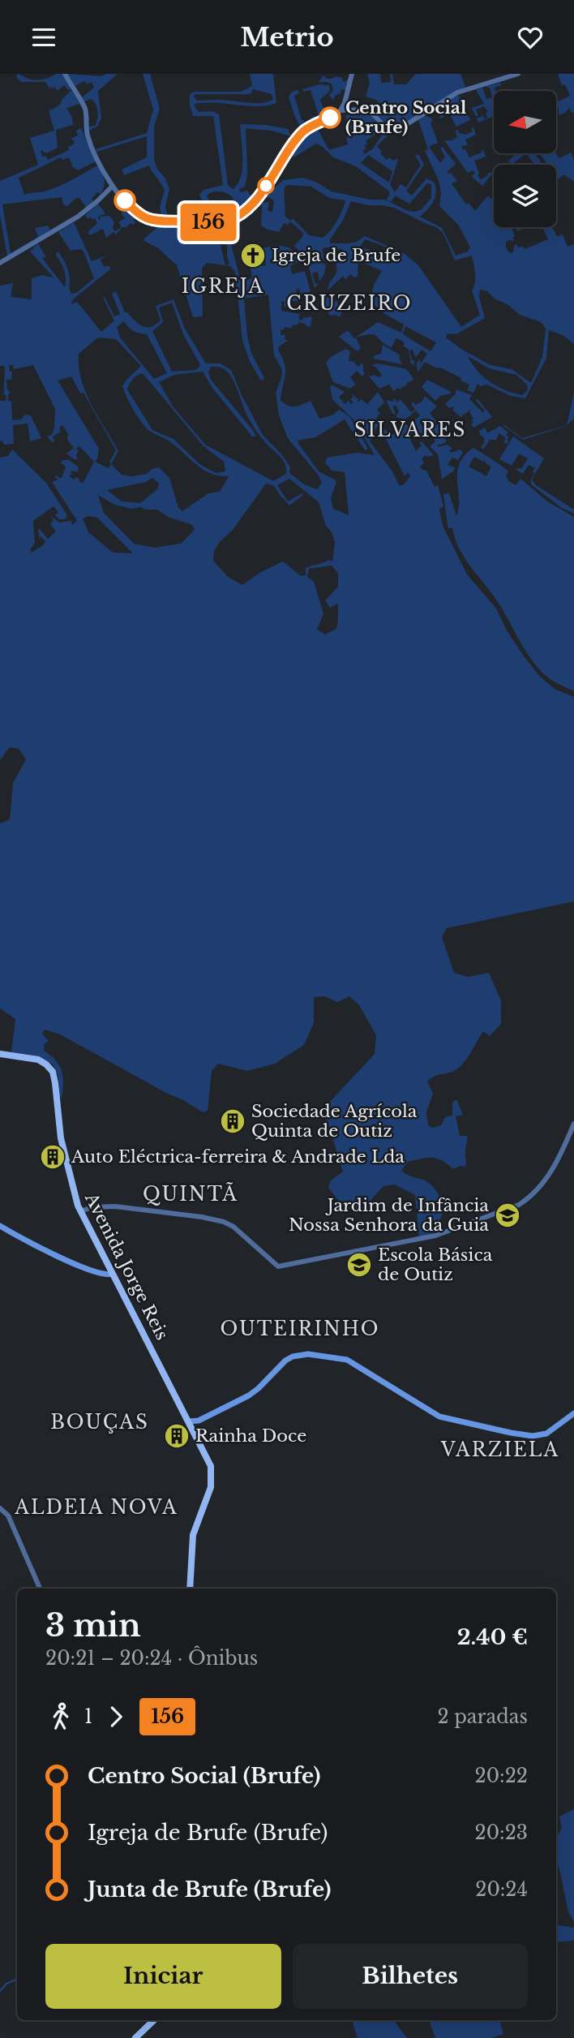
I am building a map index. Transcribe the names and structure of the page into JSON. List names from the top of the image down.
{
  "streets": {
    "main road": ["Avenida Jorge Reis"]
  },
  "districts": [
    "IGREJA",
    "CRUZEIRO",
    "SILVARES",
    "QUINTÃ",
    "OUTEIRINHO",
    "BOUÇAS",
    "VARZIELA",
    "ALDEIA NOVA"
  ],
  "places": {
    "other": ["Centro Social (Brufe)"],
    "church": ["Igreja de Brufe"],
    "building": ["Sociedade Agrícola Quinta de Outiz", "Auto Eléctrica-ferreira & Andrade Lda", "Rainha Doce"],
    "school or university": ["Jardim de Infância Nossa Senhora da Guia", "Escola Básica de Outiz"]
  },
  "lines": ["bus line 156"],
  "north": "left",
  "page": {
    "header": "Metrio",
    "on_map": "156",
    "heading": ["3 min", "20:21 – 20:24 · Ônibus", "2.40 €"],
    "legs": ["1", "156", "2 paradas"],
    "list": [
      {
        "name": "Centro Social (Brufe)",
        "value": "20:22"
      },
      {
        "name": "Igreja de Brufe (Brufe)",
        "value": "20:23"
      },
      {
        "name": "Junta de Brufe (Brufe)",
        "value": "20:24"
      }
    ],
    "buttons": ["Iniciar", "Bilhetes"]
  }
}
